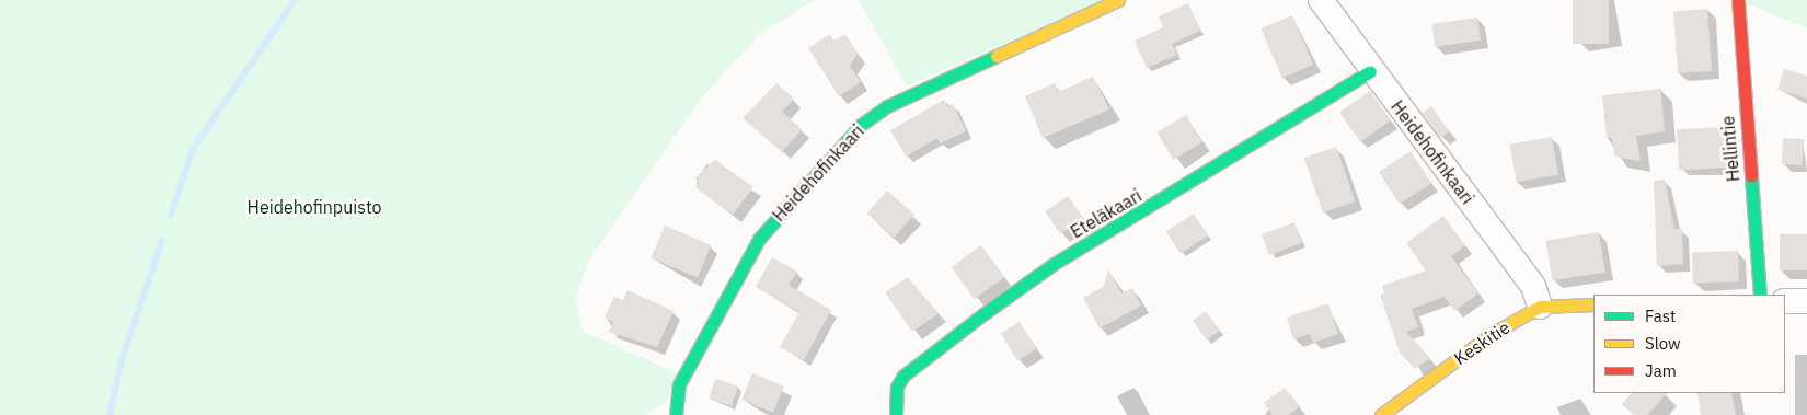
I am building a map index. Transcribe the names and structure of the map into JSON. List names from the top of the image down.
{
  "streets": {
    "street": [
      "Hellintie",
      "Heidehofinkaari",
      "Eteläkaari",
      "Keskitie"
    ]
  },
  "crossings": [
    ["Heidehofinkaari", "Eteläkaari"],
    ["Heidehofinkaari", "Keskitie"]
  ],
  "parks": ["Heidehofinpuisto"],
  "legend": ["Fast", "Slow", "Jam"]
}
